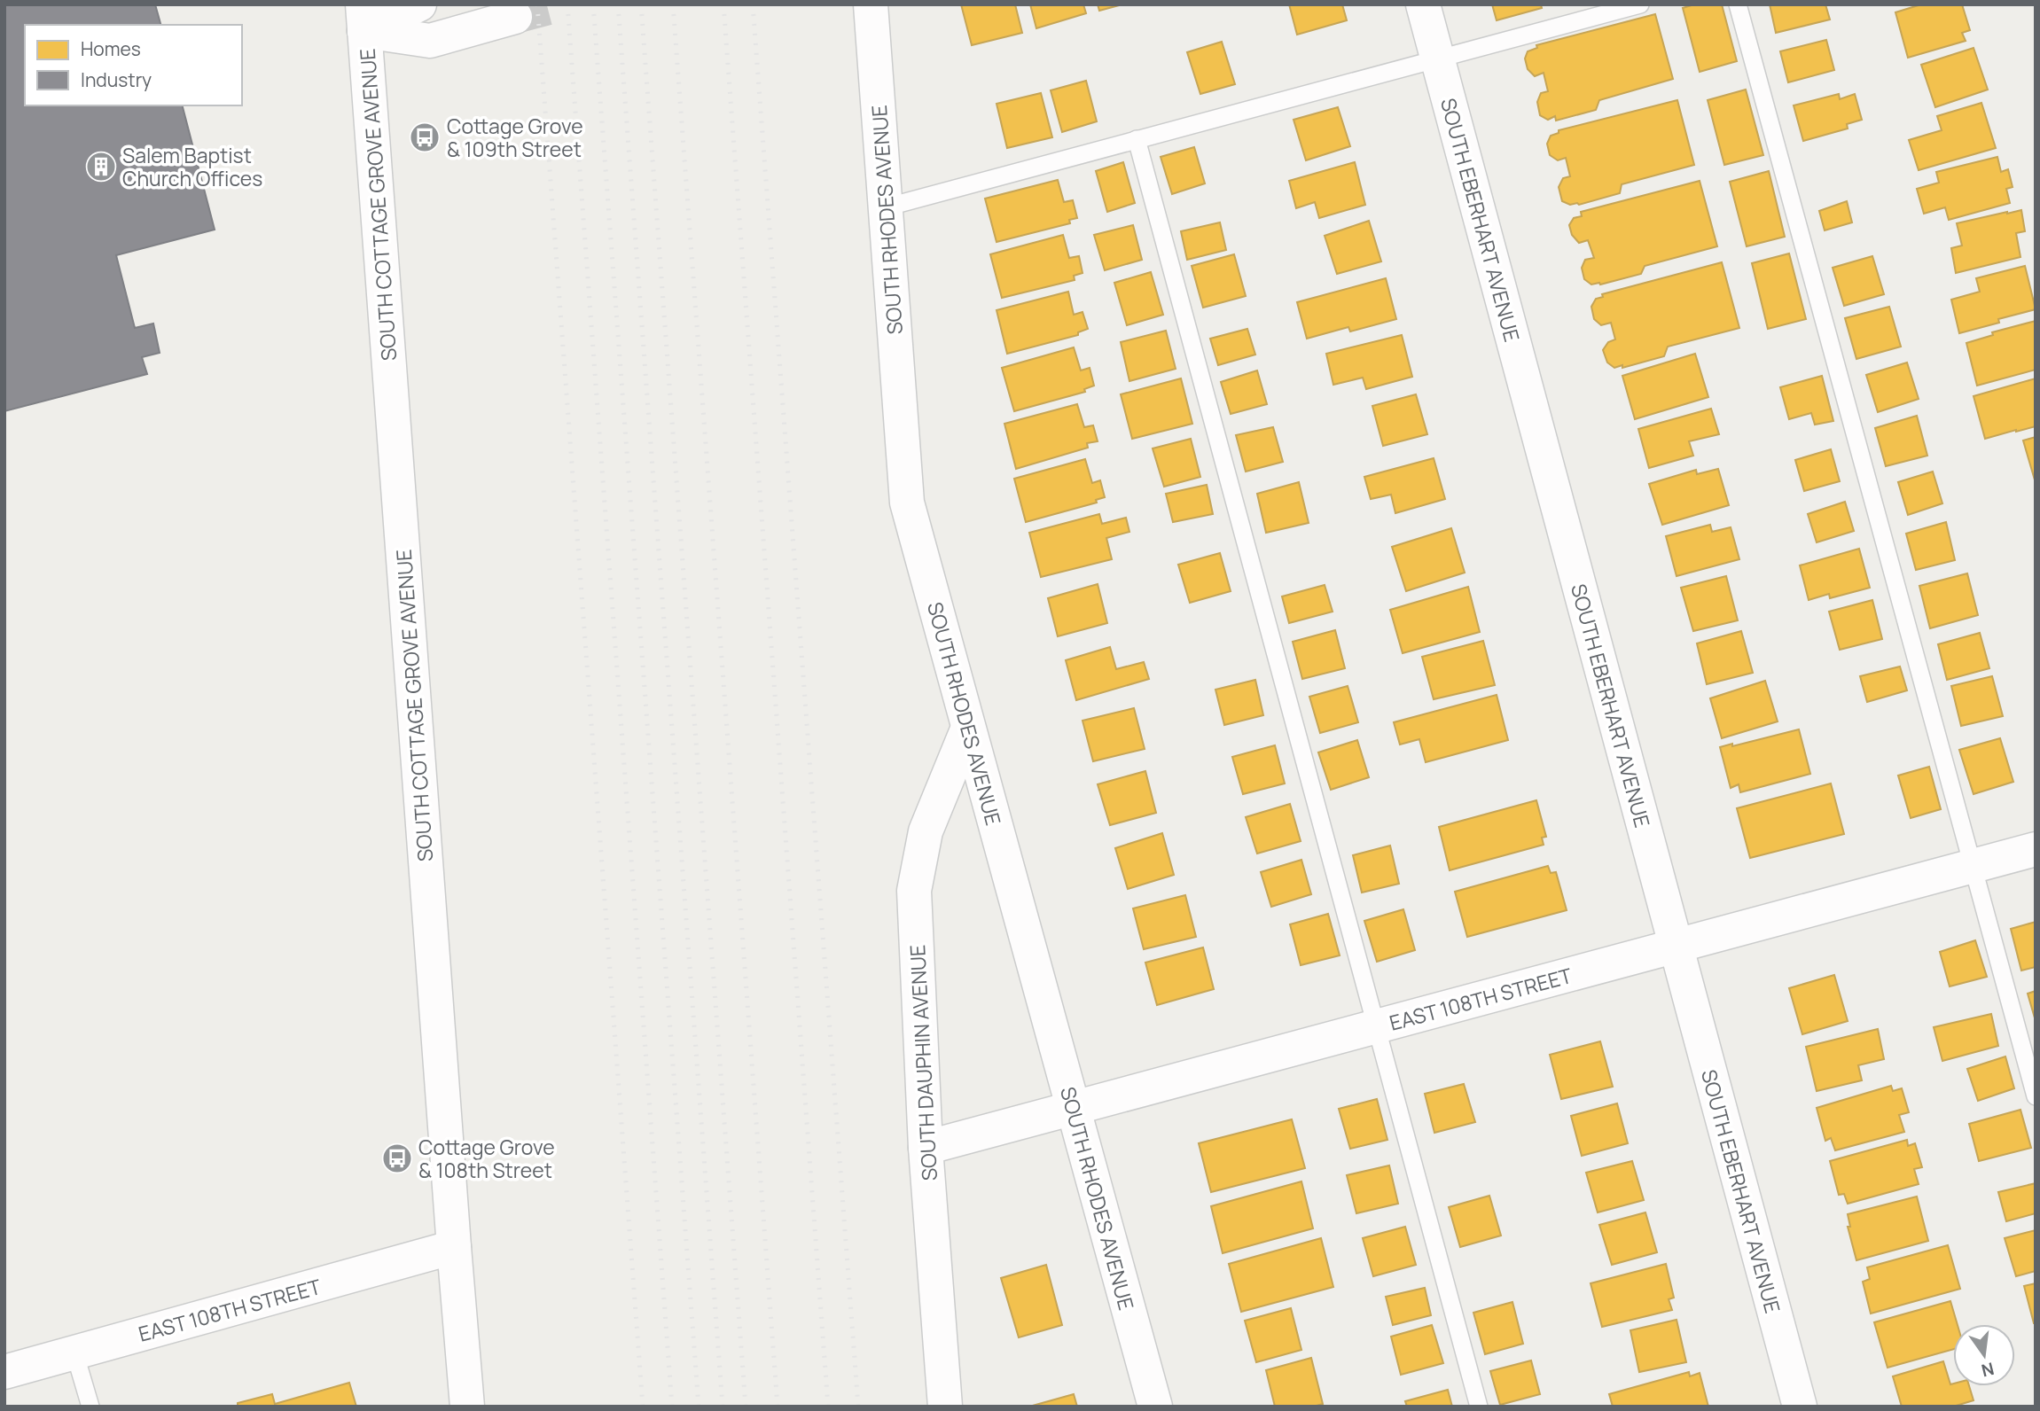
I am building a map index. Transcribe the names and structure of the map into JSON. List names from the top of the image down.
{
  "streets": {
    "street": [
      "SOUTH COTTAGE GROVE AVENUE",
      "SOUTH RHODES AVENUE",
      "SOUTH EBERHART AVENUE",
      "EAST 108TH STREET",
      "SOUTH DAUPHIN AVENUE"
    ]
  },
  "crossings": [
    ["SOUTH COTTAGE GROVE AVENUE", "EAST 108TH STREET"],
    ["SOUTH RHODES AVENUE", "EAST 108TH STREET"],
    ["SOUTH RHODES AVENUE", "SOUTH DAUPHIN AVENUE"],
    ["SOUTH EBERHART AVENUE", "EAST 108TH STREET"],
    ["EAST 108TH STREET", "SOUTH DAUPHIN AVENUE"]
  ],
  "places": {
    "bus stop": ["Cottage Grove & 109th Street", "Cottage Grove & 108th Street"],
    "building": ["Salem Baptist Church Offices"]
  },
  "legend": ["Homes", "Industry"],
  "north": "bottom"
}
